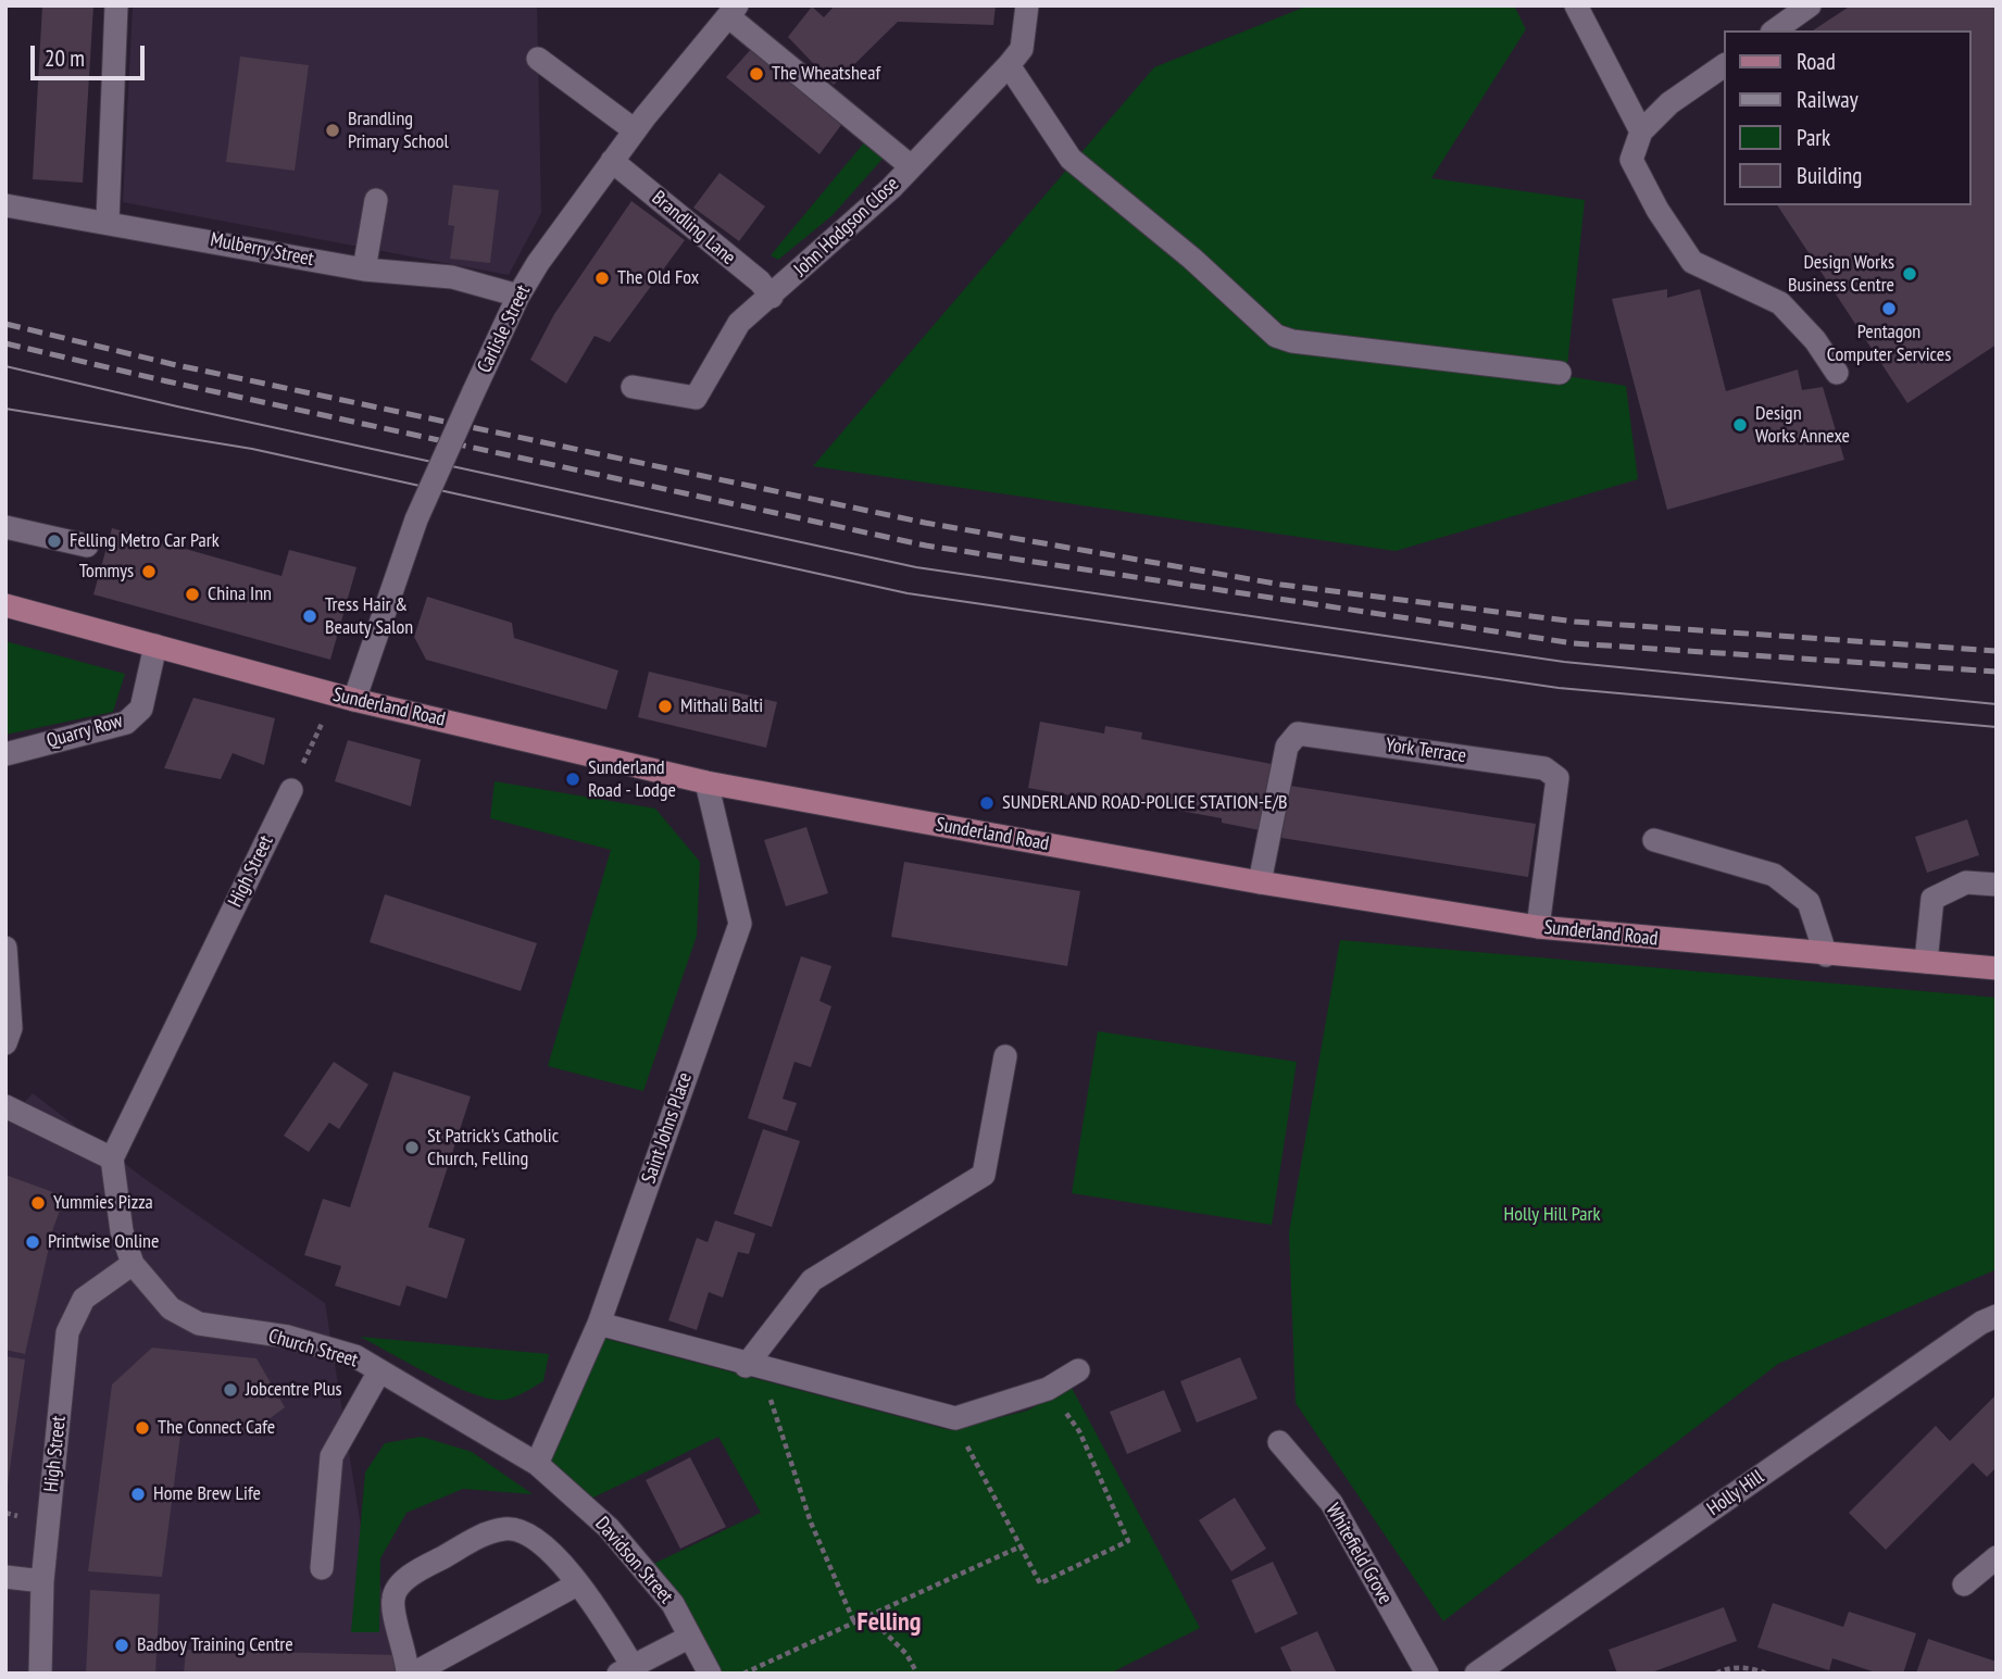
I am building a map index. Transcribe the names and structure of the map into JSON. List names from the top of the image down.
{
  "streets": {
    "main road": ["Sunderland Road"],
    "street": [
      "John Hodgson Close",
      "Brandling Lane",
      "Mulberry Street",
      "Carlisle Street",
      "Quarry Row",
      "York Terrace",
      "High Street",
      "Saint Johns Place",
      "Church Street",
      "Holly Hill",
      "Whitefield Grove",
      "Davidson Street"
    ]
  },
  "crossings": [
    ["John Hodgson Close", "Brandling Lane"],
    ["Brandling Lane", "Carlisle Street"],
    ["Mulberry Street", "Carlisle Street"],
    ["Carlisle Street", "Sunderland Road"],
    ["Sunderland Road", "Quarry Row"],
    ["Sunderland Road", "York Terrace"],
    ["Sunderland Road", "Saint Johns Place"],
    ["High Street", "Church Street"],
    ["Saint Johns Place", "Church Street"],
    ["Saint Johns Place", "Davidson Street"],
    ["Church Street", "Davidson Street"]
  ],
  "districts": ["Felling"],
  "parks": ["Holly Hill Park"],
  "places": [
    "The Wheatsheaf",
    "Brandling Primary School",
    "Design Works Business Centre",
    "The Old Fox",
    "Pentagon Computer Services",
    "Design Works Annexe",
    "Felling Metro Car Park",
    "Tommys",
    "China Inn",
    "Tress Hair & Beauty Salon",
    "Mithali Balti",
    "Sunderland Road - Lodge",
    "SUNDERLAND ROAD-POLICE STATION-E/B",
    "St Patrick's Catholic Church, Felling",
    "Yummies Pizza",
    "Printwise Online",
    "Jobcentre Plus",
    "The Connect Cafe",
    "Home Brew Life",
    "Badboy Training Centre"
  ],
  "legend": [
    "Road",
    "Railway",
    "Park",
    "Building"
  ],
  "scale_bar": "20 m"
}
